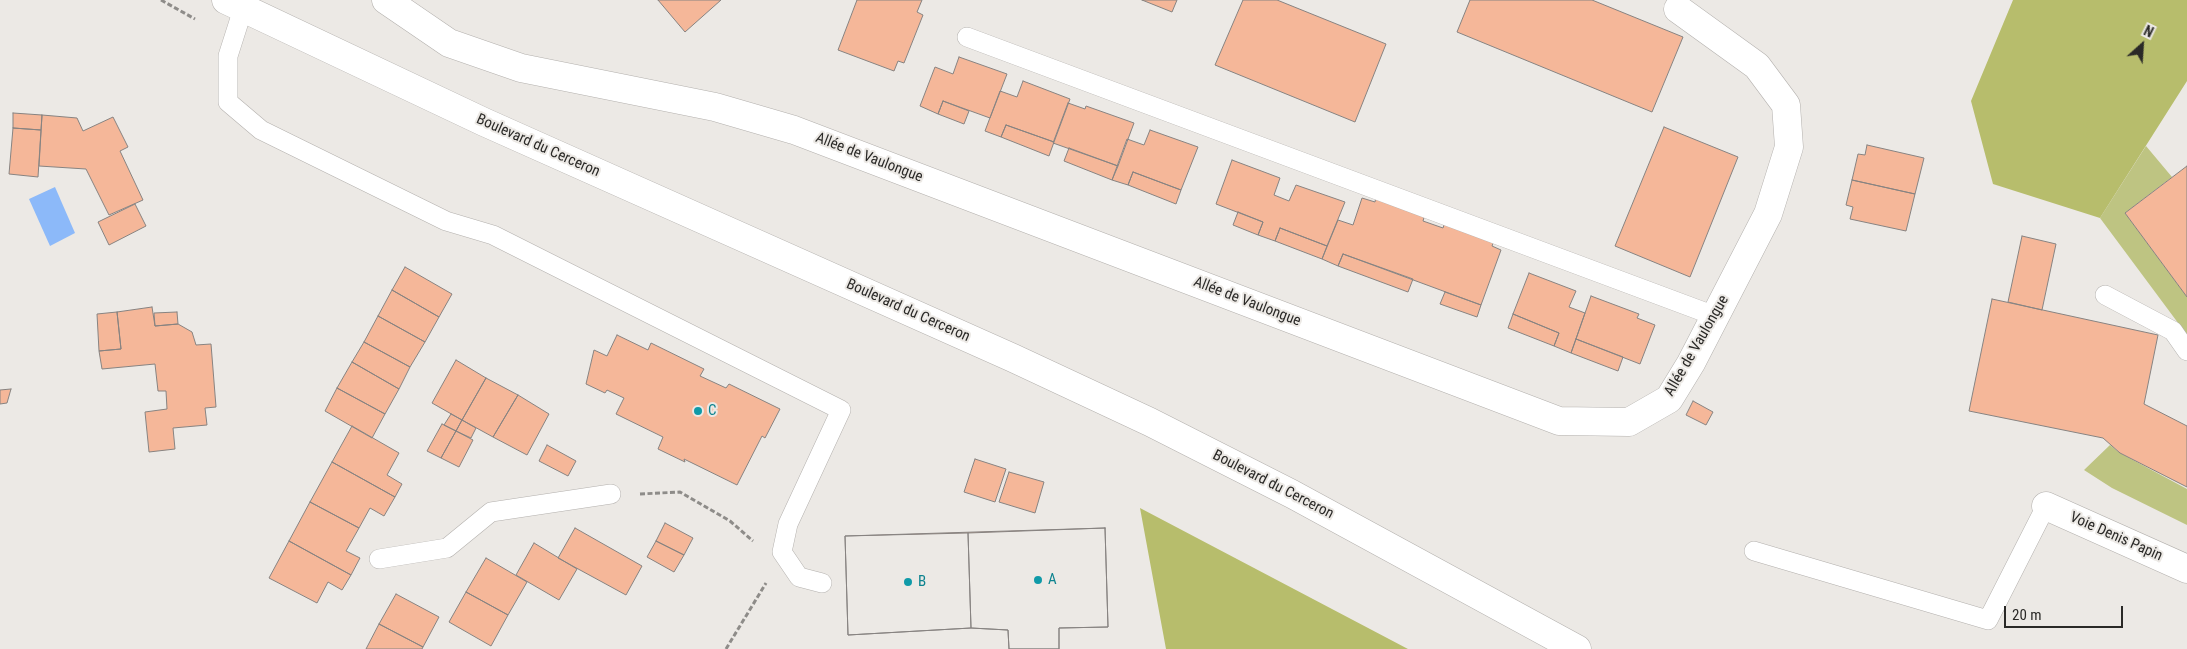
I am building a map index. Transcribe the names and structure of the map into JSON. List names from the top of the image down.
{
  "streets": {
    "street": ["Boulevard du Cerceron", "Allée de Vaulongue", "Voie Denis Papin"]
  },
  "places": ["C", "A", "B"],
  "scale_bar": "20 m",
  "north": "top right"
}
